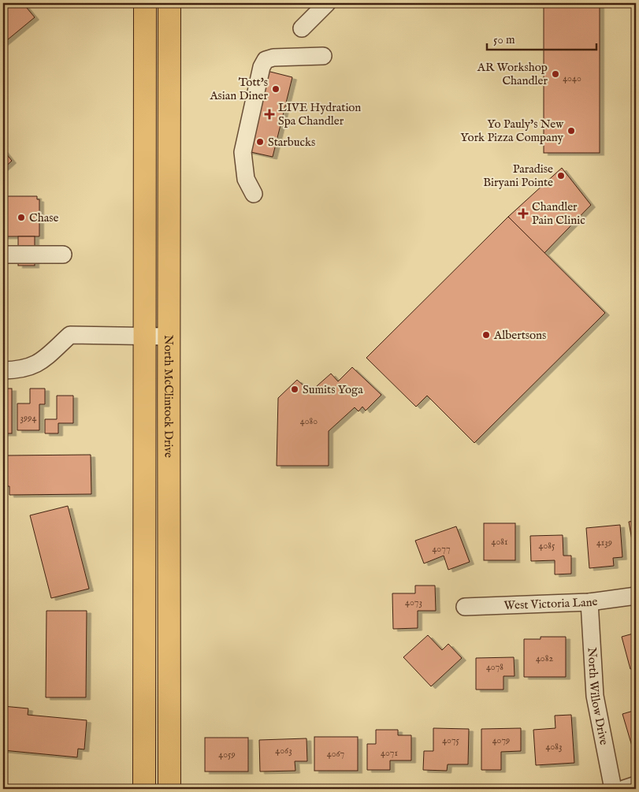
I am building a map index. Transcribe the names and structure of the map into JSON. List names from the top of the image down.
{
  "streets": {
    "main road": ["North McClintock Drive"],
    "street": ["West Victoria Lane", "North Willow Drive"]
  },
  "crossings": [
    ["West Victoria Lane", "North Willow Drive"]
  ],
  "places": {
    "other": [
      "AR Workshop Chandler",
      "Tott's Asian Diner",
      "Yo Pauly's New York Pizza Company",
      "Starbucks",
      "Paradise Biryani Pointe",
      "Chase",
      "Albertsons",
      "Sumits Yoga"
    ],
    "health": ["LIVE Hydration Spa Chandler", "Chandler Pain Clinic"]
  },
  "house_numbers": [
    "4040",
    "3994",
    "4080",
    "4081",
    "4139",
    "4085",
    "4077",
    "4073",
    "4082",
    "4078",
    "4075",
    "4079",
    "4083",
    "4063",
    "4071",
    "4067",
    "4059"
  ],
  "scale_bar": "50 m"
}
